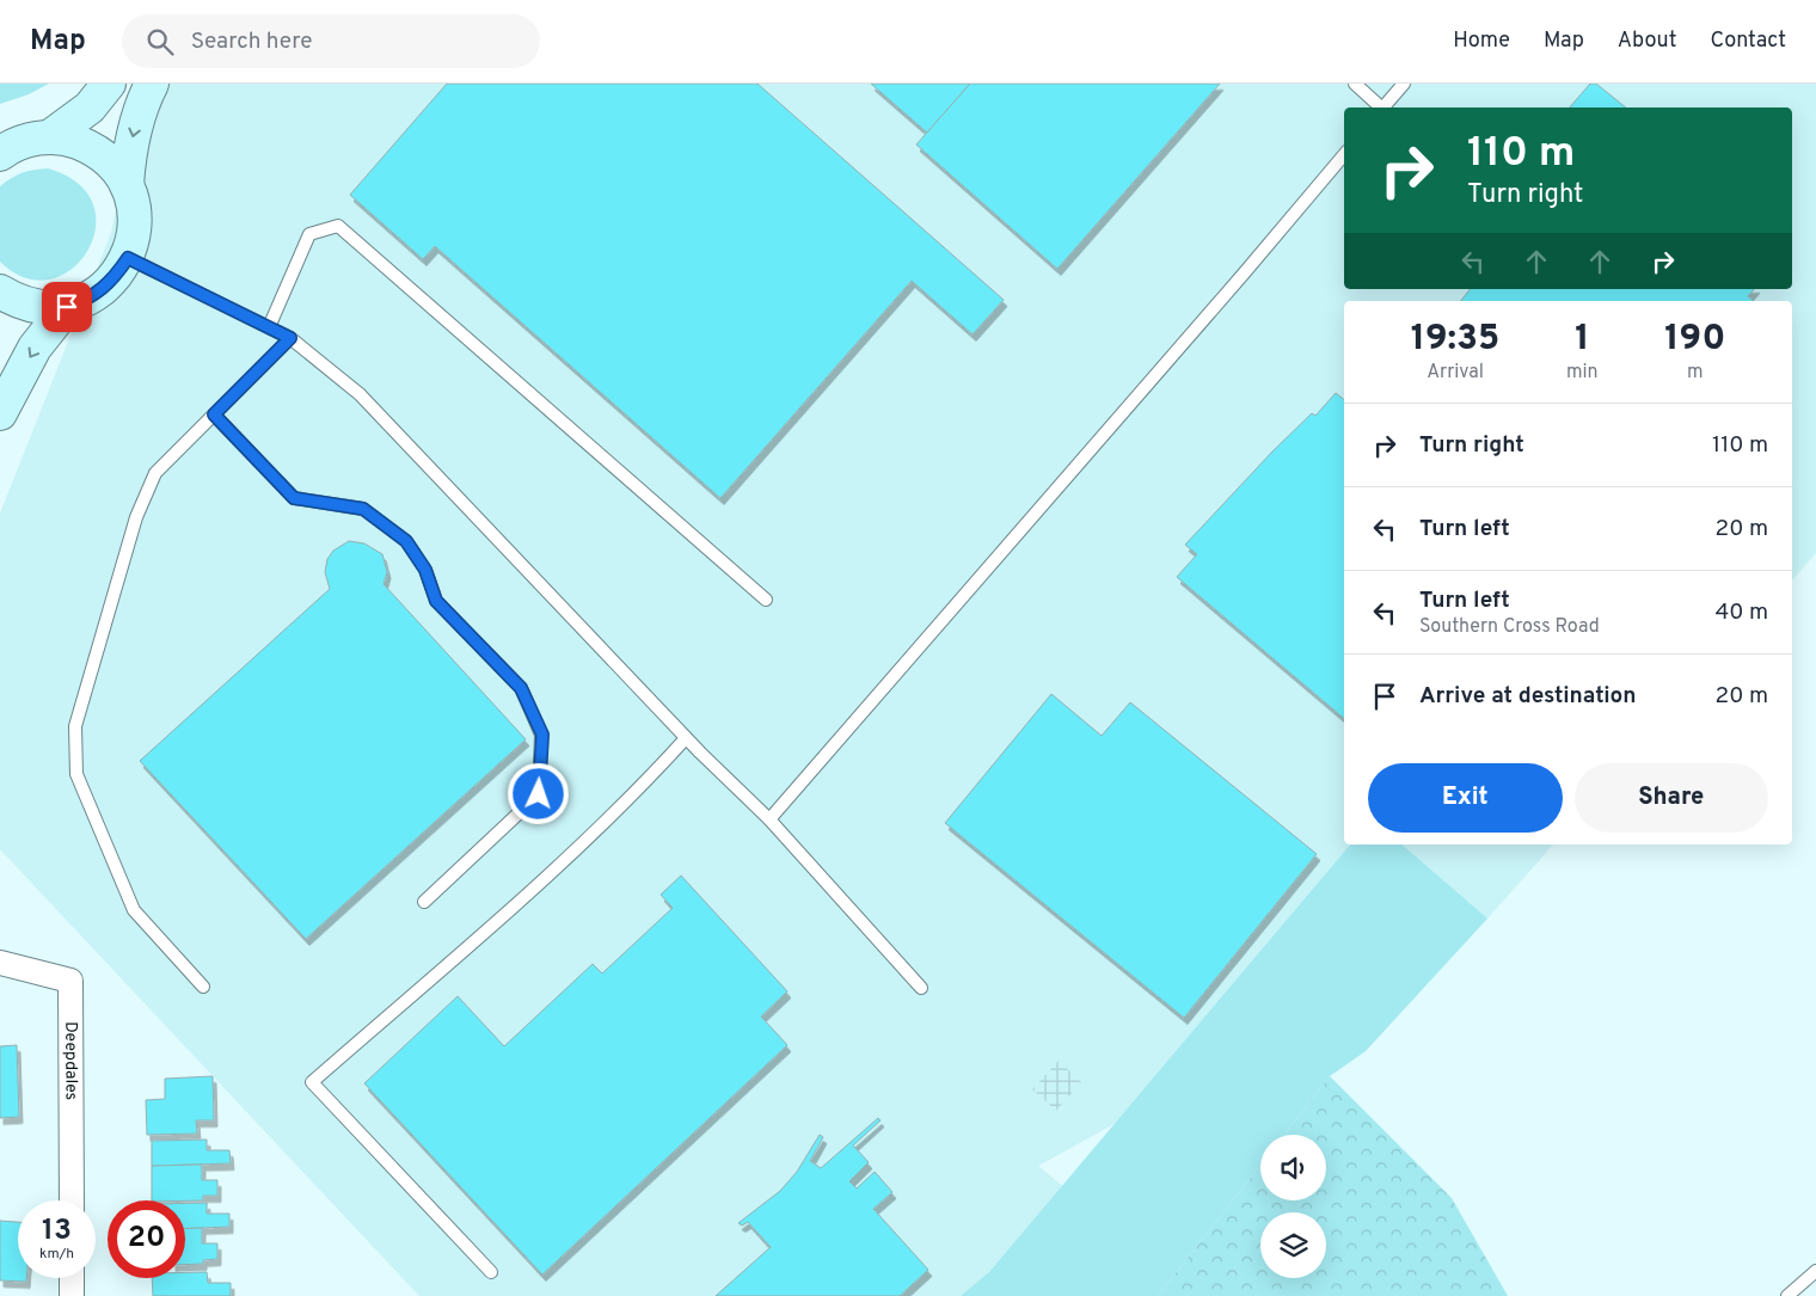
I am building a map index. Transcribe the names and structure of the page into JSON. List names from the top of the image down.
{
  "streets": {
    "street": ["Deepdales"]
  },
  "page": {
    "header": "Map",
    "search": "Search here",
    "nav": [
      "Home",
      "Map",
      "About",
      "Contact"
    ],
    "turn": ["110 m", "Turn right"],
    "eta": [
      "19:35",
      "Arrival",
      "1",
      "min",
      "190",
      "m"
    ],
    "list": [
      {
        "name": "Turn right",
        "value": "110 m"
      },
      {
        "name": "Turn left",
        "value": "20 m"
      },
      {
        "name": "Turn left",
        "note": "Southern Cross Road",
        "value": "40 m"
      },
      {
        "name": "Arrive at destination",
        "value": "20 m"
      }
    ],
    "buttons": ["Exit", "Share"],
    "speed": "13 km/h",
    "limit": "20"
  }
}
